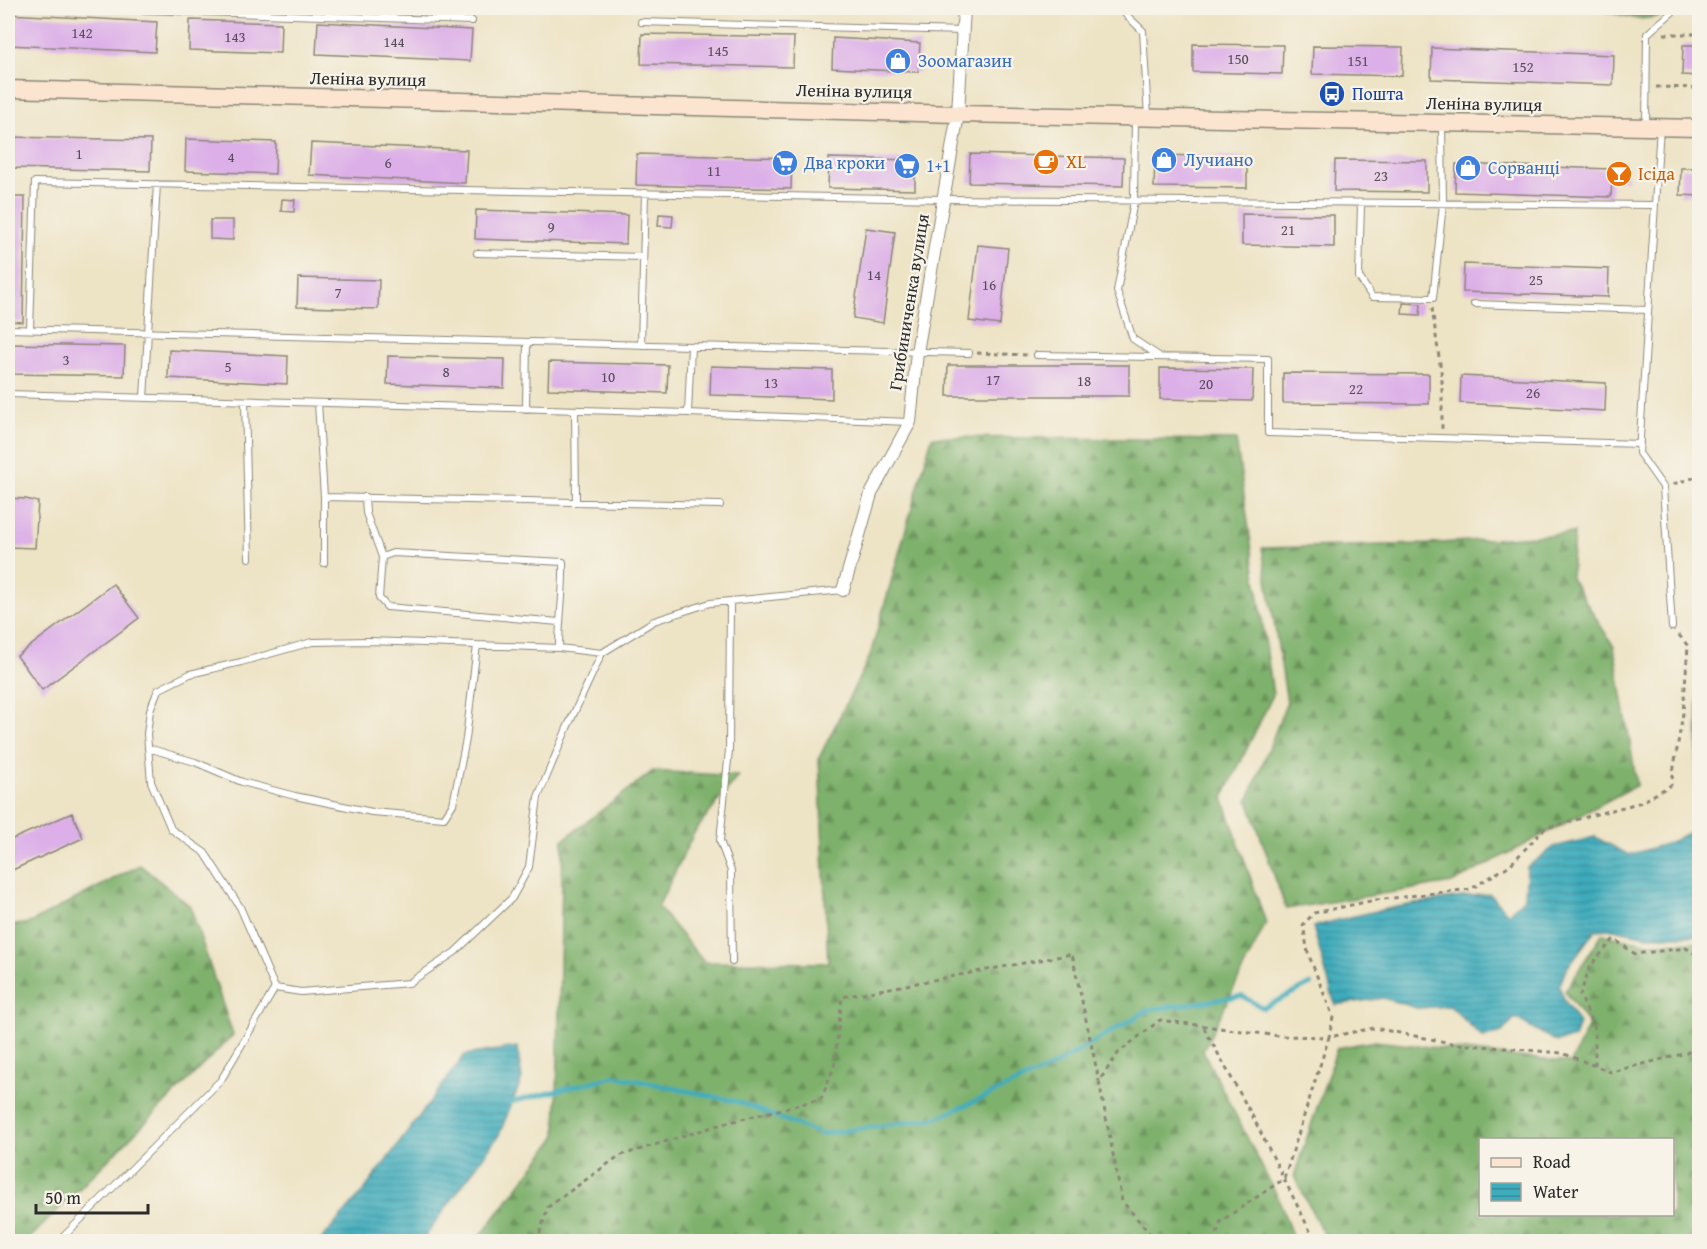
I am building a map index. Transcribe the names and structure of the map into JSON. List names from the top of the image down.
{
  "streets": {
    "main road": ["Леніна вулиця"],
    "street": ["Грибиниченка вулиця"]
  },
  "crossings": [
    ["Леніна вулиця", "Грибиниченка вулиця"]
  ],
  "places": {
    "shop": ["Зоомагазин", "Лучиано", "Сорванці"],
    "bus stop": ["Пошта"],
    "cafe": ["XL"],
    "supermarket": ["Два кроки", "1+1"],
    "bar": ["Ісіда"]
  },
  "house_numbers": [
    "142",
    "143",
    "144",
    "145",
    "150",
    "151",
    "152",
    "1",
    "4",
    "6",
    "11",
    "23",
    "9",
    "21",
    "14",
    "25",
    "16",
    "7",
    "3",
    "5",
    "8",
    "10",
    "17",
    "18",
    "13",
    "20",
    "22",
    "26"
  ],
  "legend": ["Road", "Water"],
  "scale_bar": "50 m"
}
